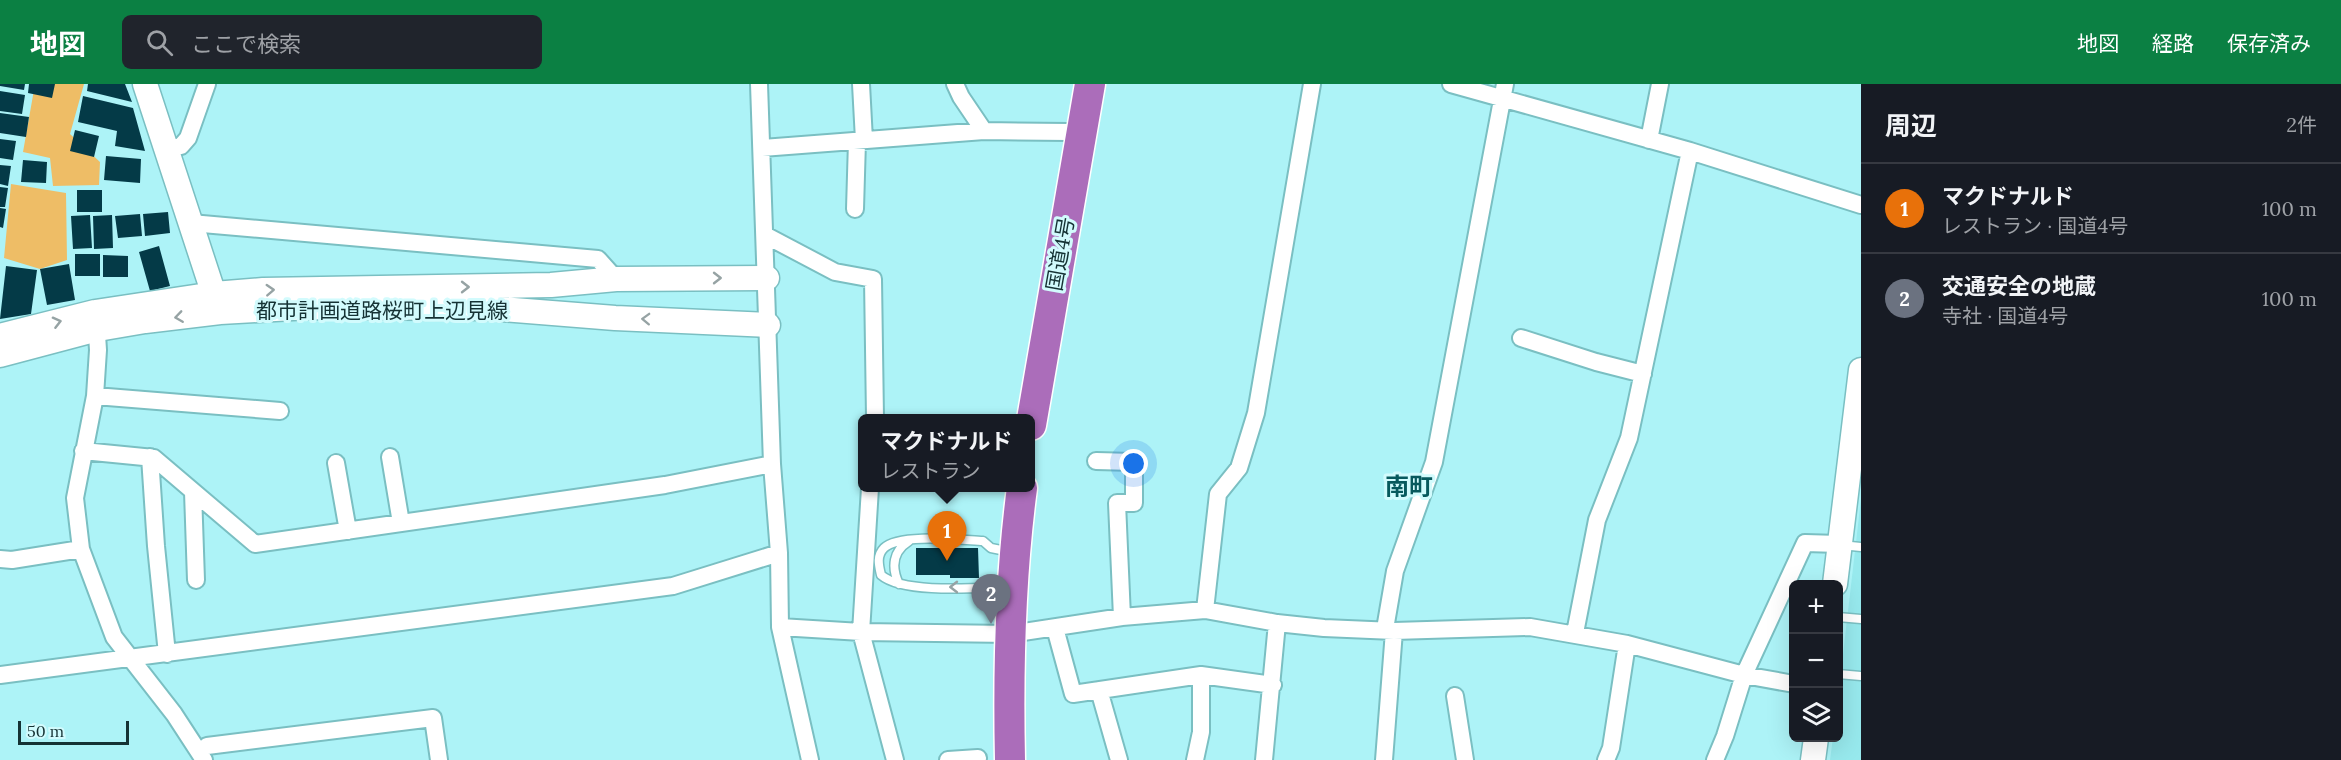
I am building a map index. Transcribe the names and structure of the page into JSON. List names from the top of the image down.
{
  "streets": {
    "highway": ["国道4号"],
    "street": ["都市計画道路桜町上辺見線"]
  },
  "districts": ["南町"],
  "scale_bar": "50 m",
  "page": {
    "header": "地図",
    "search": "ここで検索",
    "nav": ["地図", "経路", "保存済み"],
    "heading": ["周辺", "2件"],
    "list": [
      {
        "mark": "1",
        "name": "マクドナルド",
        "note": "レストラン · 国道4号",
        "value": "100 m"
      },
      {
        "mark": "2",
        "name": "交通安全の地蔵",
        "note": "寺社 · 国道4号",
        "value": "100 m"
      }
    ],
    "popup": ["マクドナルド", "レストラン"],
    "pins": ["1", "2"],
    "map_buttons": ["+", "−"],
    "scale": "50 m"
  }
}
